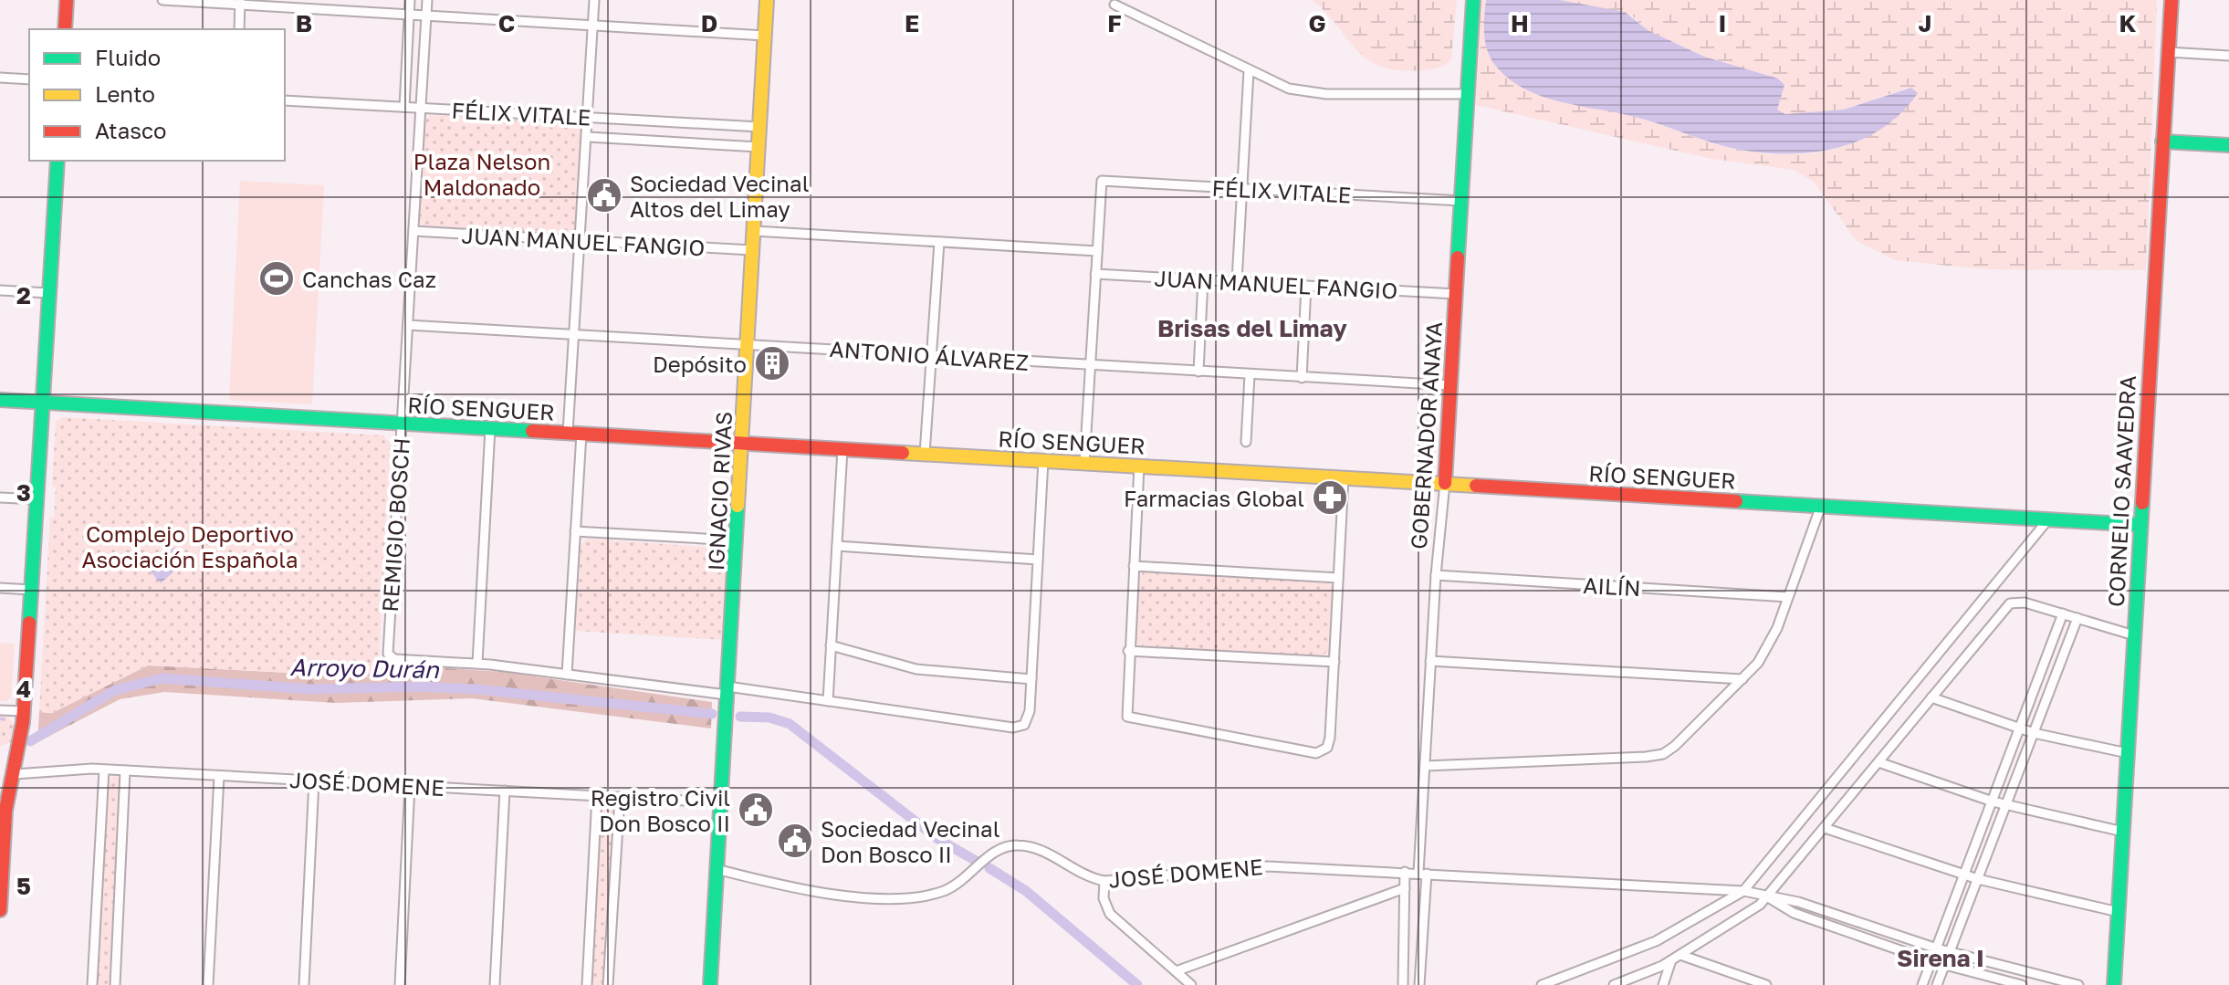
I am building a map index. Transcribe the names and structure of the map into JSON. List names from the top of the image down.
{
  "streets": {
    "main road": [
      "RÍO SENGUER",
      "GOBERNADOR ANAYA",
      "IGNACIO RIVAS",
      "CORNELIO SAAVEDRA"
    ],
    "street": [
      "FÉLIX VITALE",
      "JUAN MANUEL FANGIO",
      "ANTONIO ÁLVAREZ",
      "REMIGIO BOSCH",
      "AILÍN",
      "JOSÉ DOMENE"
    ]
  },
  "crossings": [
    ["FÉLIX VITALE", "GOBERNADOR ANAYA"],
    ["FÉLIX VITALE", "IGNACIO RIVAS"],
    ["FÉLIX VITALE", "REMIGIO BOSCH"],
    ["JUAN MANUEL FANGIO", "GOBERNADOR ANAYA"],
    ["JUAN MANUEL FANGIO", "IGNACIO RIVAS"],
    ["JUAN MANUEL FANGIO", "REMIGIO BOSCH"],
    ["ANTONIO ÁLVAREZ", "GOBERNADOR ANAYA"],
    ["ANTONIO ÁLVAREZ", "IGNACIO RIVAS"],
    ["ANTONIO ÁLVAREZ", "REMIGIO BOSCH"],
    ["RÍO SENGUER", "GOBERNADOR ANAYA"],
    ["RÍO SENGUER", "IGNACIO RIVAS"],
    ["RÍO SENGUER", "CORNELIO SAAVEDRA"],
    ["RÍO SENGUER", "REMIGIO BOSCH"],
    ["GOBERNADOR ANAYA", "AILÍN"],
    ["GOBERNADOR ANAYA", "JOSÉ DOMENE"],
    ["IGNACIO RIVAS", "JOSÉ DOMENE"]
  ],
  "districts": ["Brisas del Limay", "Sirena I"],
  "water": ["Arroyo Durán"],
  "parks": ["Plaza Nelson Maldonado", "Complejo Deportivo Asociación Española"],
  "places": {
    "public building": ["Sociedad Vecinal Altos del Limay", "Registro Civil Don Bosco II", "Sociedad Vecinal Don Bosco II"],
    "sports": ["Canchas Caz"],
    "building": ["Depósito"],
    "pharmacy": ["Farmacias Global"]
  },
  "legend": ["Fluido", "Lento", "Atasco"],
  "grid": {
    "columns": [
      "B",
      "C",
      "D",
      "E",
      "F",
      "G",
      "H",
      "I",
      "J",
      "K"
    ],
    "rows": [
      "2",
      "3",
      "4",
      "5"
    ]
  }
}
